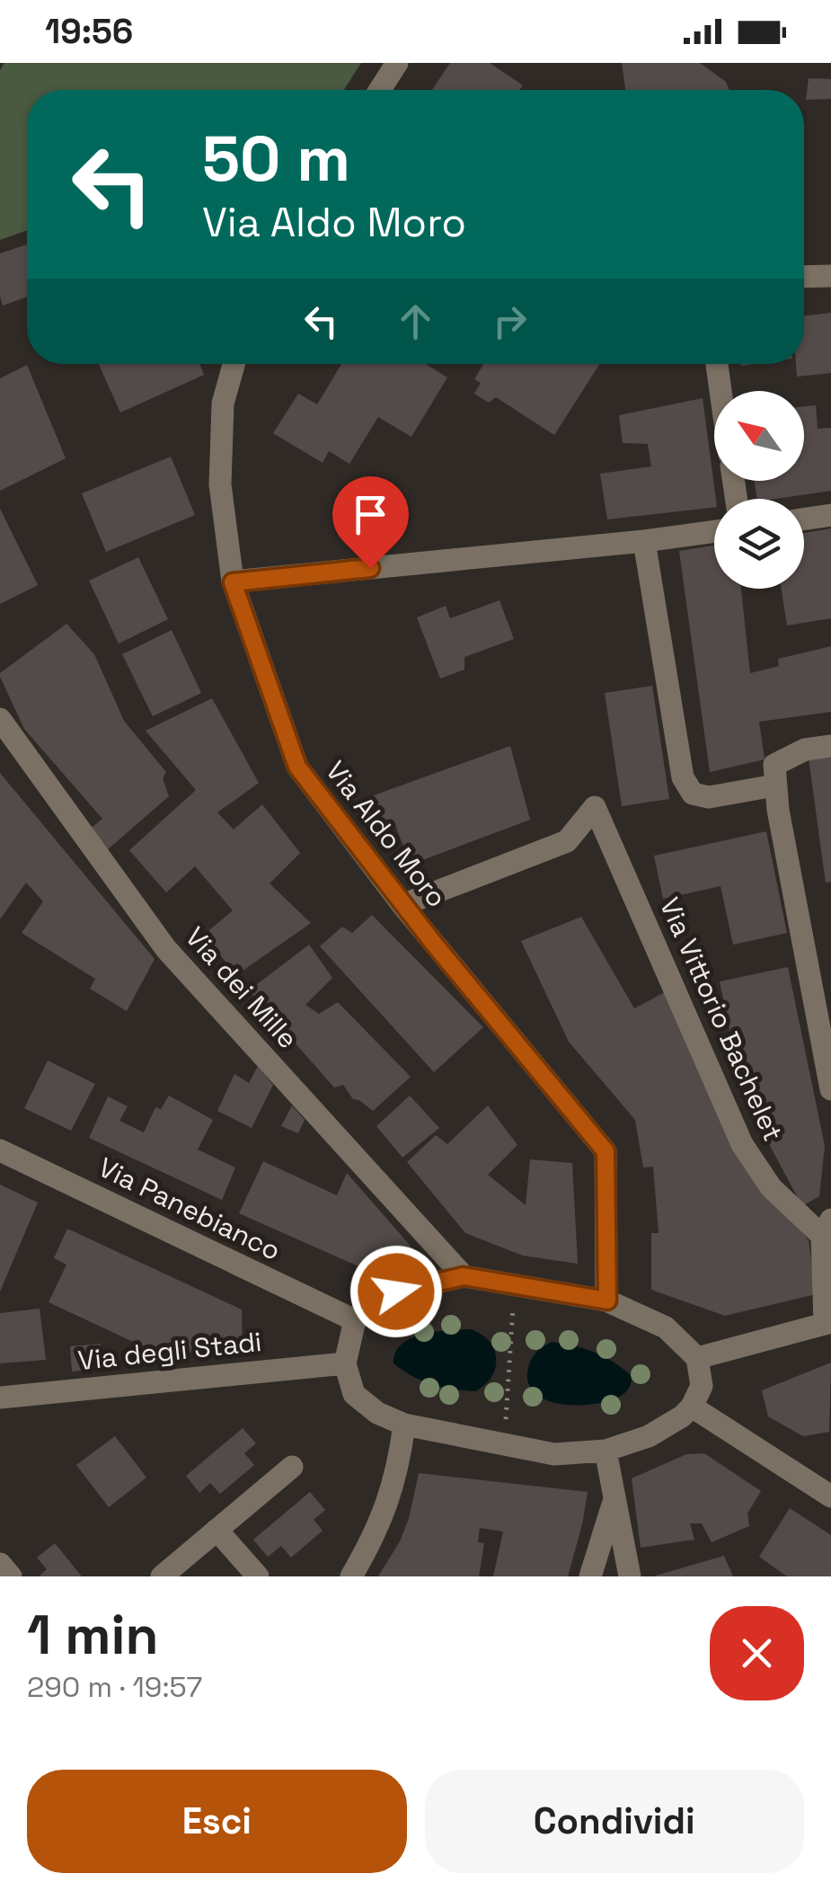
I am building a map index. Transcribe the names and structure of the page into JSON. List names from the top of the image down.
{
  "streets": {
    "street": [
      "Via Aldo Moro",
      "Via dei Mille",
      "Via Vittorio Bachelet",
      "Via Panebianco",
      "Via degli Stadi"
    ]
  },
  "crossings": [
    ["Via Aldo Moro", "Via Vittorio Bachelet"]
  ],
  "north": "top left",
  "page": {
    "status": "19:56",
    "turn": ["50 m", "Via Aldo Moro"],
    "heading": ["1 min", "290 m · 19:57"],
    "buttons": ["Esci", "Condividi"]
  }
}
